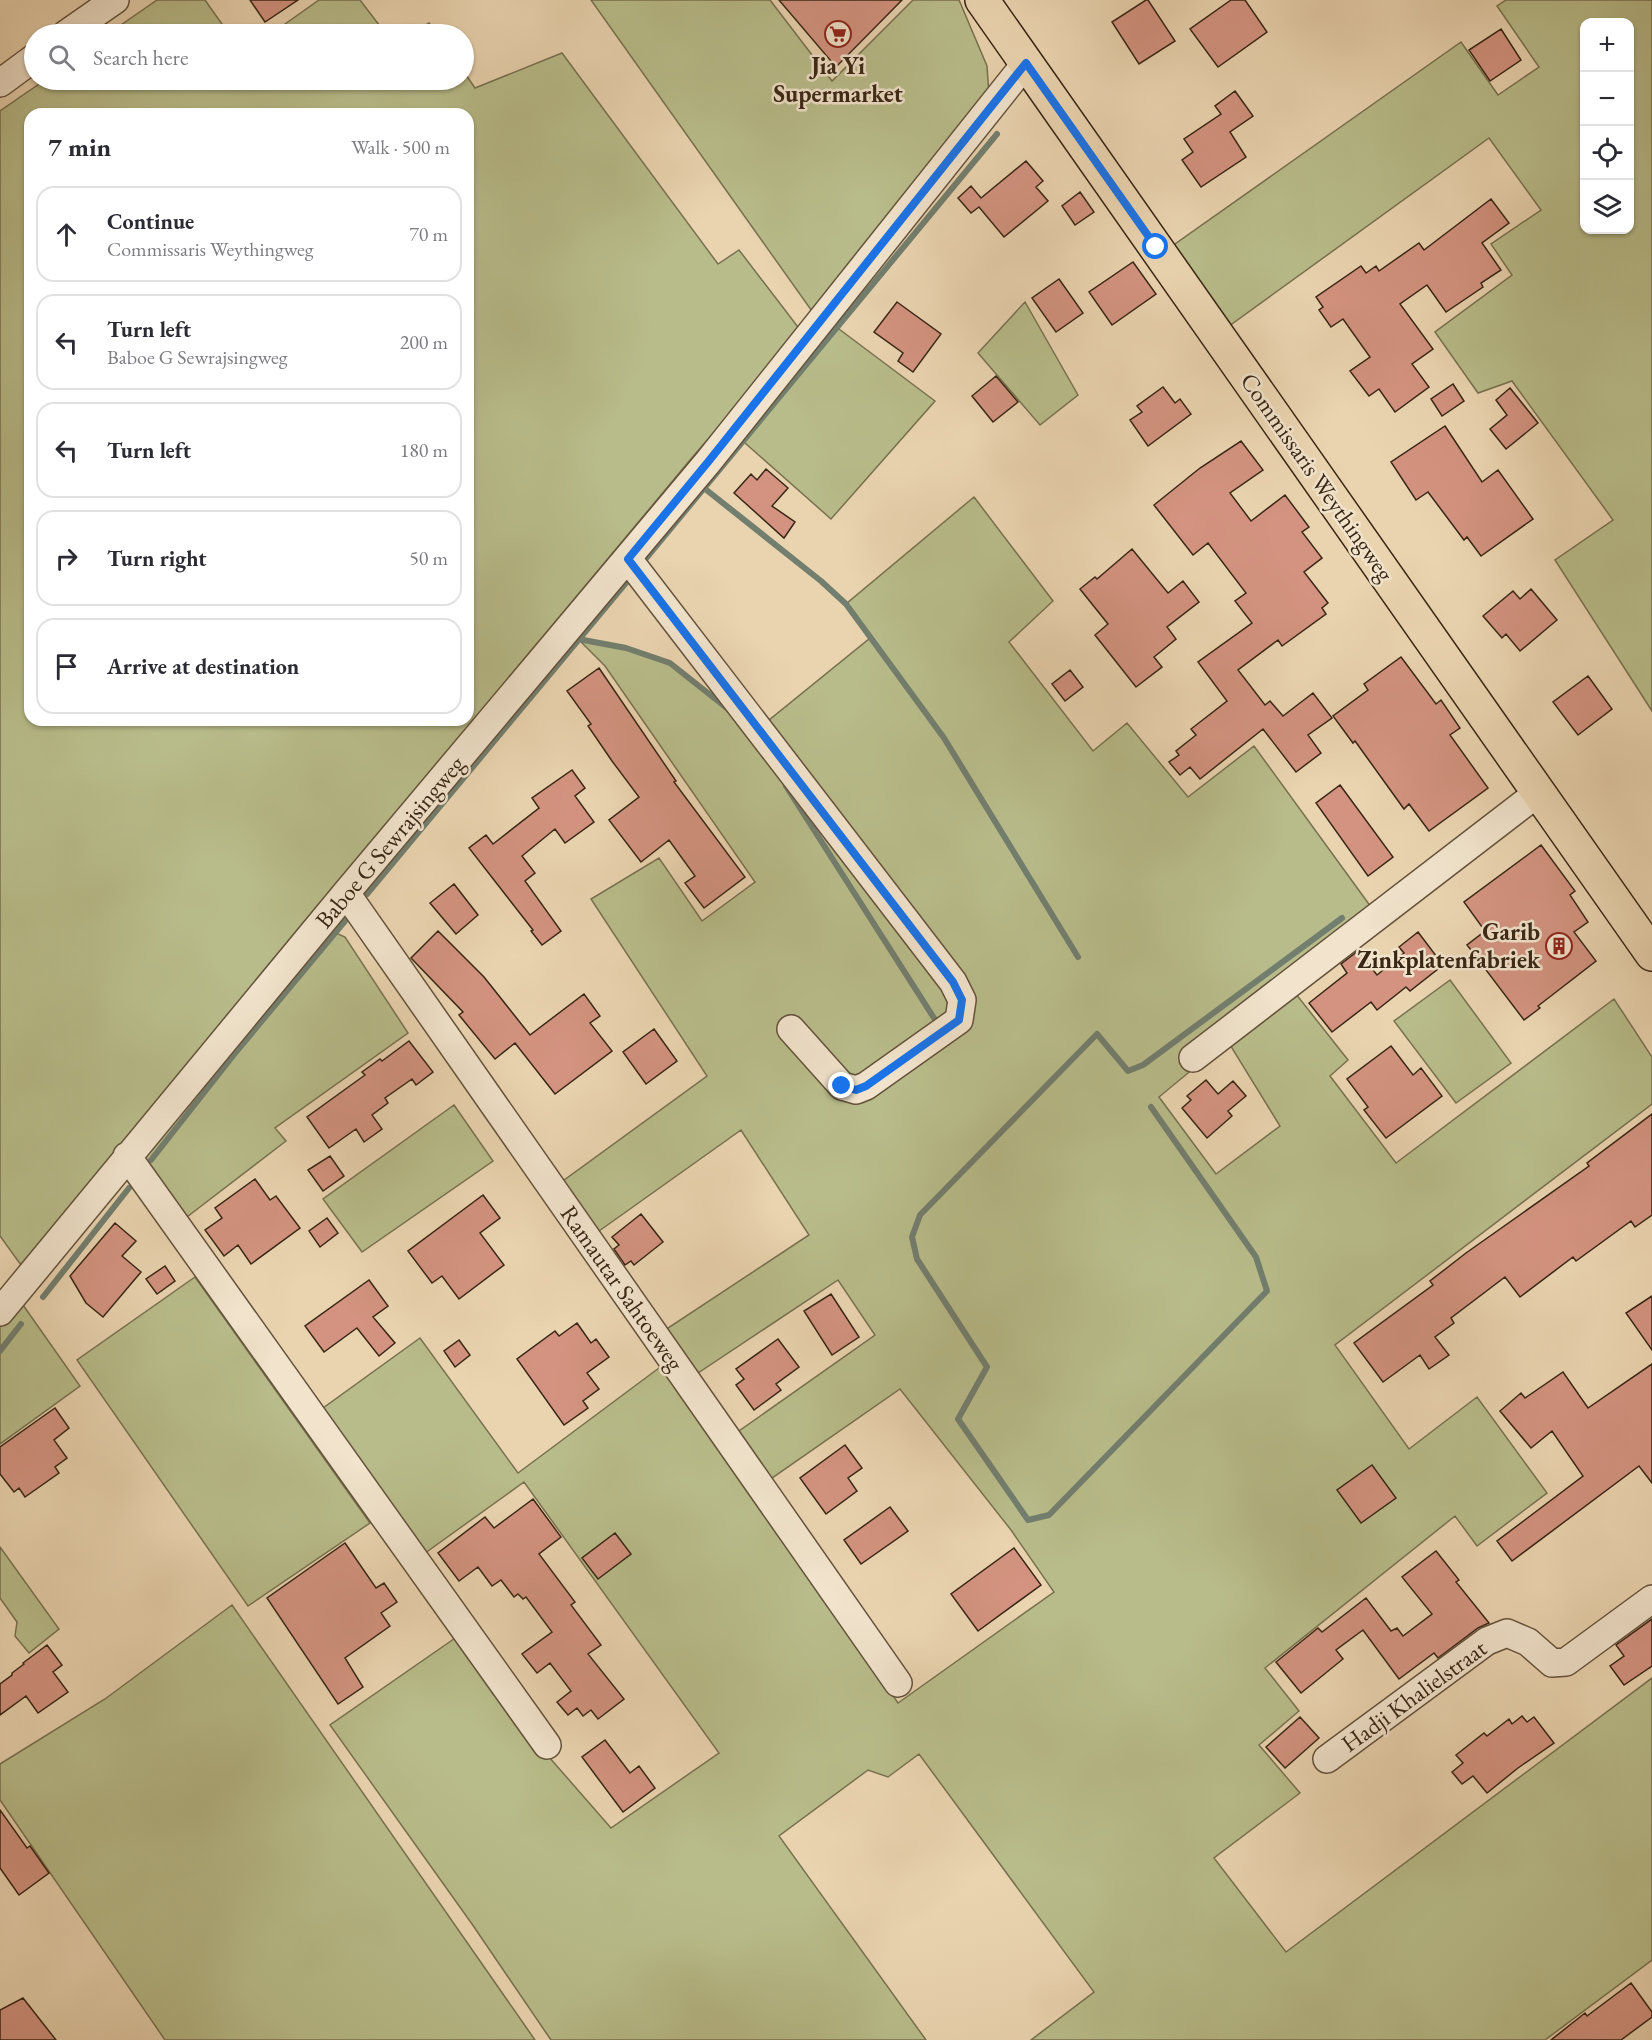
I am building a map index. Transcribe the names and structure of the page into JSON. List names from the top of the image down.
{
  "streets": {
    "main road": ["Commissaris Weythingweg"],
    "street": ["Baboe G Sewrajsingweg", "Ramautar Sahtoeweg", "Hadji Khalielstraat"]
  },
  "crossings": [
    ["Commissaris Weythingweg", "Baboe G Sewrajsingweg"],
    ["Baboe G Sewrajsingweg", "Ramautar Sahtoeweg"]
  ],
  "places": {
    "supermarket": ["Jia Yi Supermarket"],
    "building": ["Garib Zinkplatenfabriek"]
  },
  "page": {
    "map_buttons": ["+", "−"],
    "search": "Search here",
    "heading": ["7 min", "Walk · 500 m"],
    "list": [
      ["Continue", "Commissaris Weythingweg", "70 m"],
      ["Turn left", "Baboe G Sewrajsingweg", "200 m"],
      ["Turn left", "180 m"],
      ["Turn right", "50 m"],
      "Arrive at destination"
    ]
  }
}
